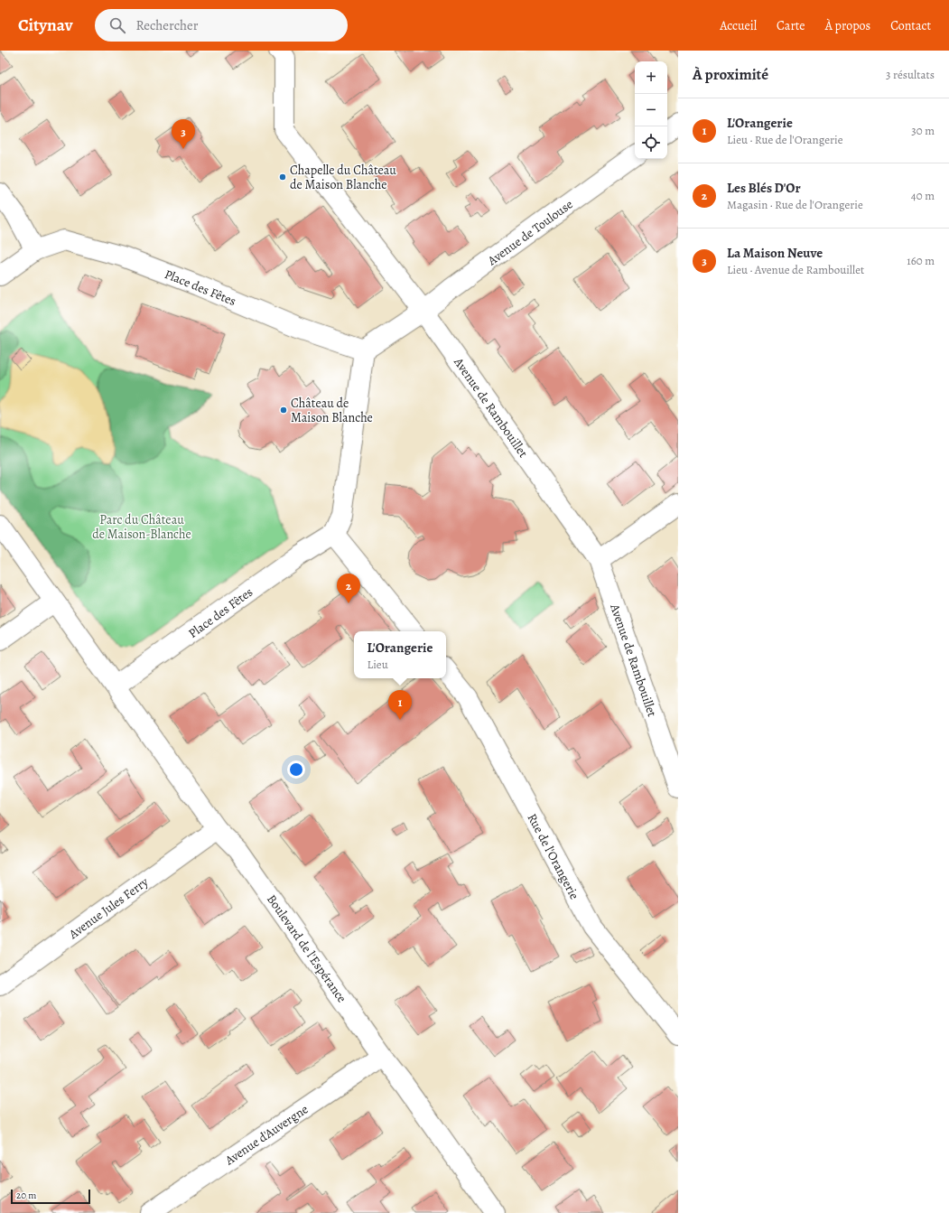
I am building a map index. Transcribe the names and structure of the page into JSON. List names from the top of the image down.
{
  "streets": {
    "street": [
      "Avenue de Toulouse",
      "Place des Fêtes",
      "Avenue de Rambouillet",
      "Rue de l'Orangerie",
      "Avenue Jules Ferry",
      "Boulevard de l'Espérance",
      "Avenue d'Auvergne"
    ]
  },
  "crossings": [
    ["Avenue de Toulouse", "Avenue de Rambouillet"],
    ["Place des Fêtes", "Boulevard de l'Espérance"],
    ["Avenue Jules Ferry", "Boulevard de l'Espérance"],
    ["Boulevard de l'Espérance", "Avenue d'Auvergne"]
  ],
  "parks": ["Parc du Château de Maison-Blanche"],
  "places": ["Chapelle du Château de Maison Blanche", "Château de Maison Blanche"],
  "scale_bar": "20 m",
  "page": {
    "header": "Citynav",
    "search": "Rechercher",
    "nav": [
      "Accueil",
      "Carte",
      "À propos",
      "Contact"
    ],
    "heading": ["À proximité", "3 résultats"],
    "map_buttons": ["+", "−"],
    "list": [
      {
        "mark": "1",
        "name": "L'Orangerie",
        "note": "Lieu · Rue de l'Orangerie",
        "value": "30 m"
      },
      {
        "mark": "2",
        "name": "Les Blés D'Or",
        "note": "Magasin · Rue de l'Orangerie",
        "value": "40 m"
      },
      {
        "mark": "3",
        "name": "La Maison Neuve",
        "note": "Lieu · Avenue de Rambouillet",
        "value": "160 m"
      }
    ],
    "pins": ["3", "2", "1"],
    "popup": ["L'Orangerie", "Lieu"],
    "scale": "20 m"
  }
}
